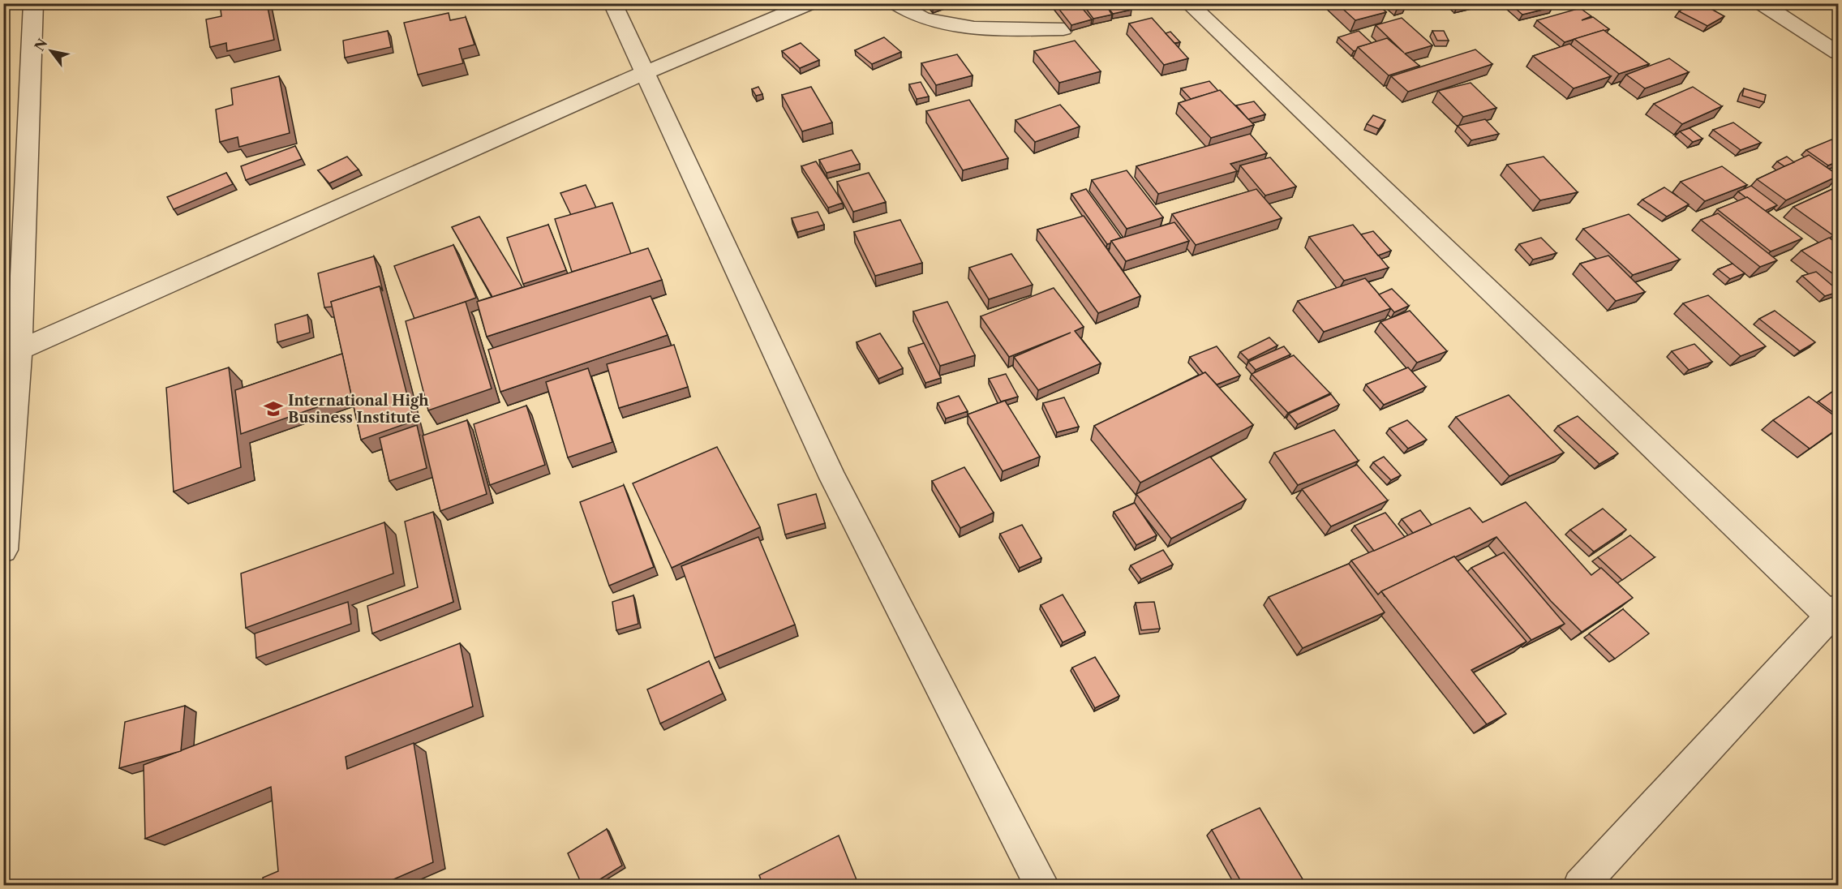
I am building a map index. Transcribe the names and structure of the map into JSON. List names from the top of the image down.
{
  "places": {
    "school or university": ["International High Business Institute"]
  },
  "north": "top left"
}
